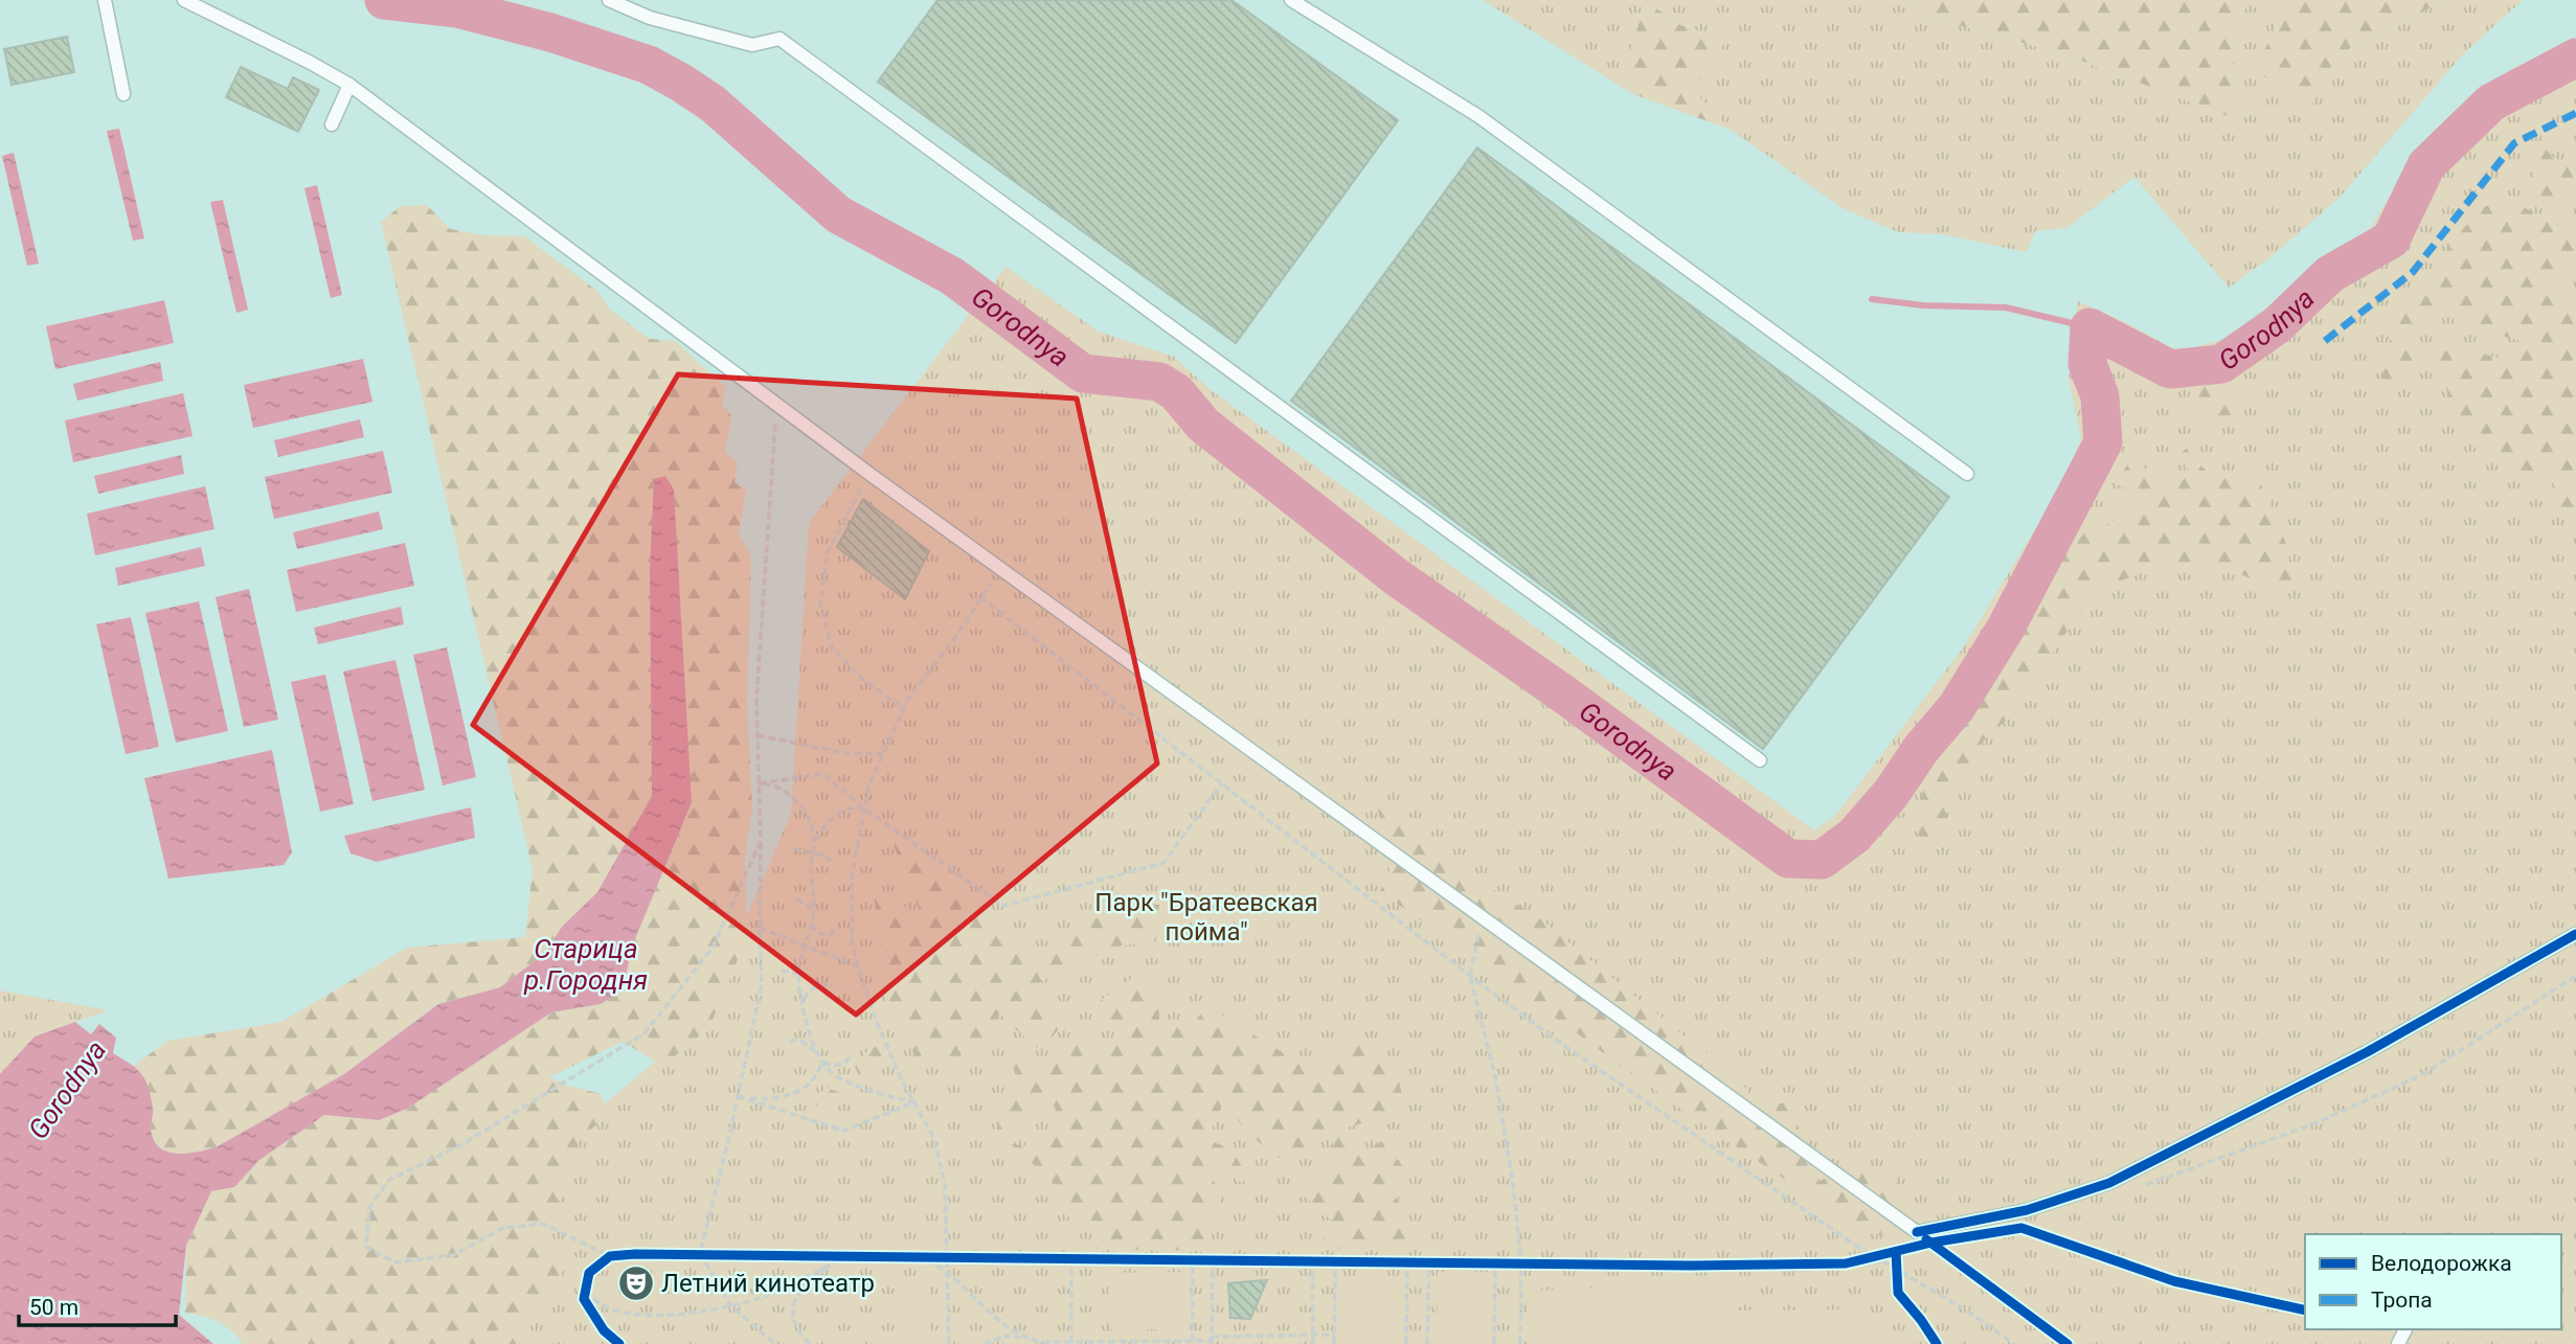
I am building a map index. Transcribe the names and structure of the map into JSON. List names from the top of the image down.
{
  "water": ["Gorodnya", "Старица р.Городня"],
  "parks": ["Парк \"Братеевская пойма\""],
  "places": {
    "theatre": ["Летний кинотеатр"]
  },
  "legend": ["Велодорожка", "Тропа"],
  "scale_bar": "50 m"
}
